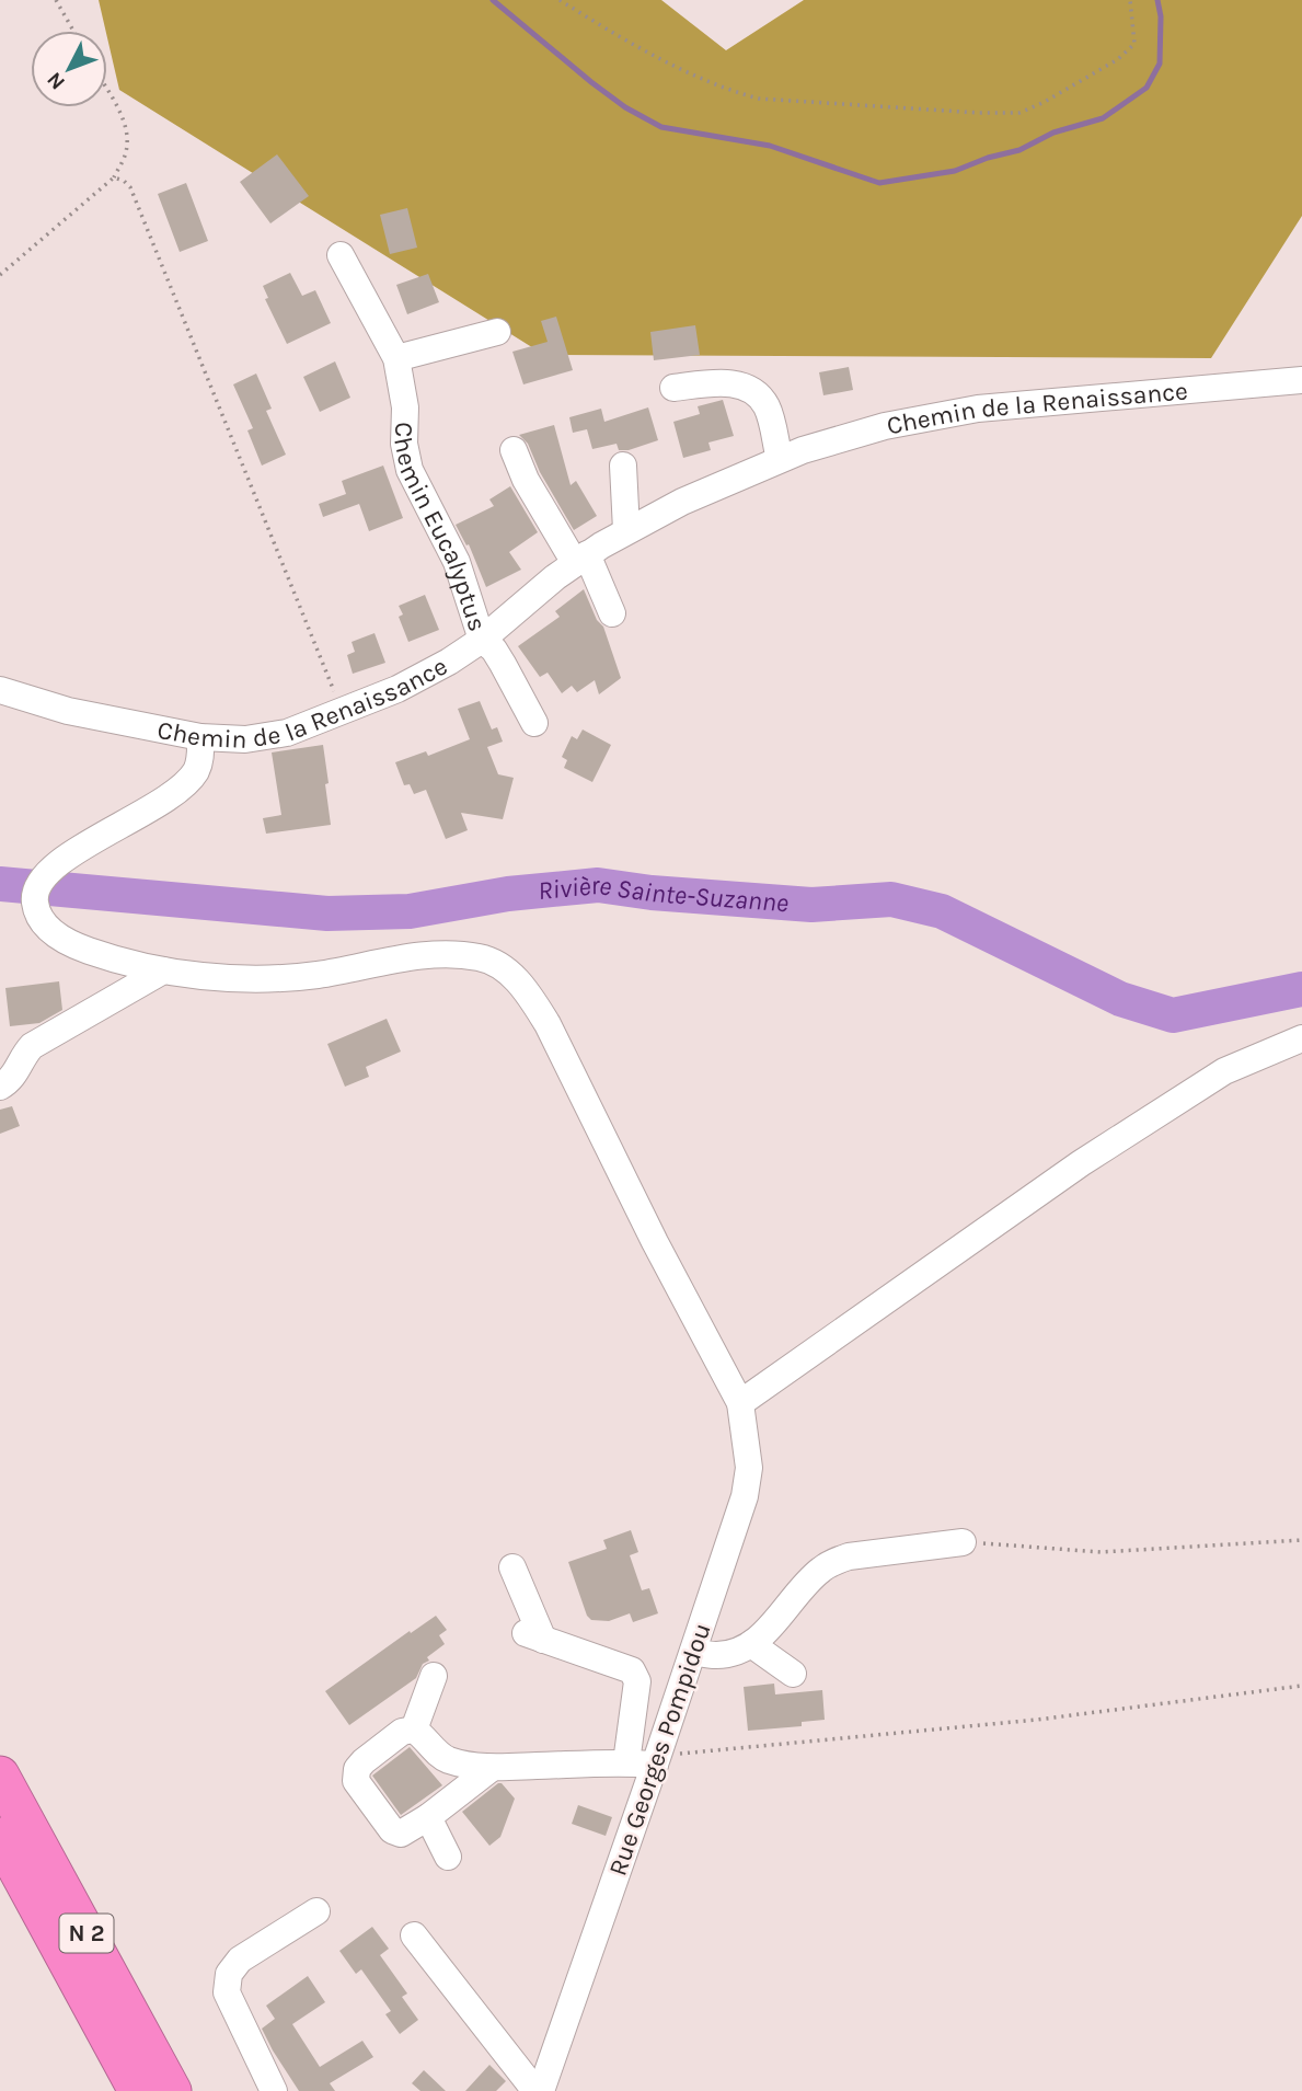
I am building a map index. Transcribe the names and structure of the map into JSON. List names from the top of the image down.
{
  "streets": {
    "highway": ["N 2"],
    "street": ["Chemin de la Renaissance", "Chemin Eucalyptus", "Rue Georges Pompidou"]
  },
  "crossings": [
    ["Chemin de la Renaissance", "Chemin Eucalyptus"]
  ],
  "water": ["Rivière Sainte-Suzanne"],
  "north": "bottom left"
}
